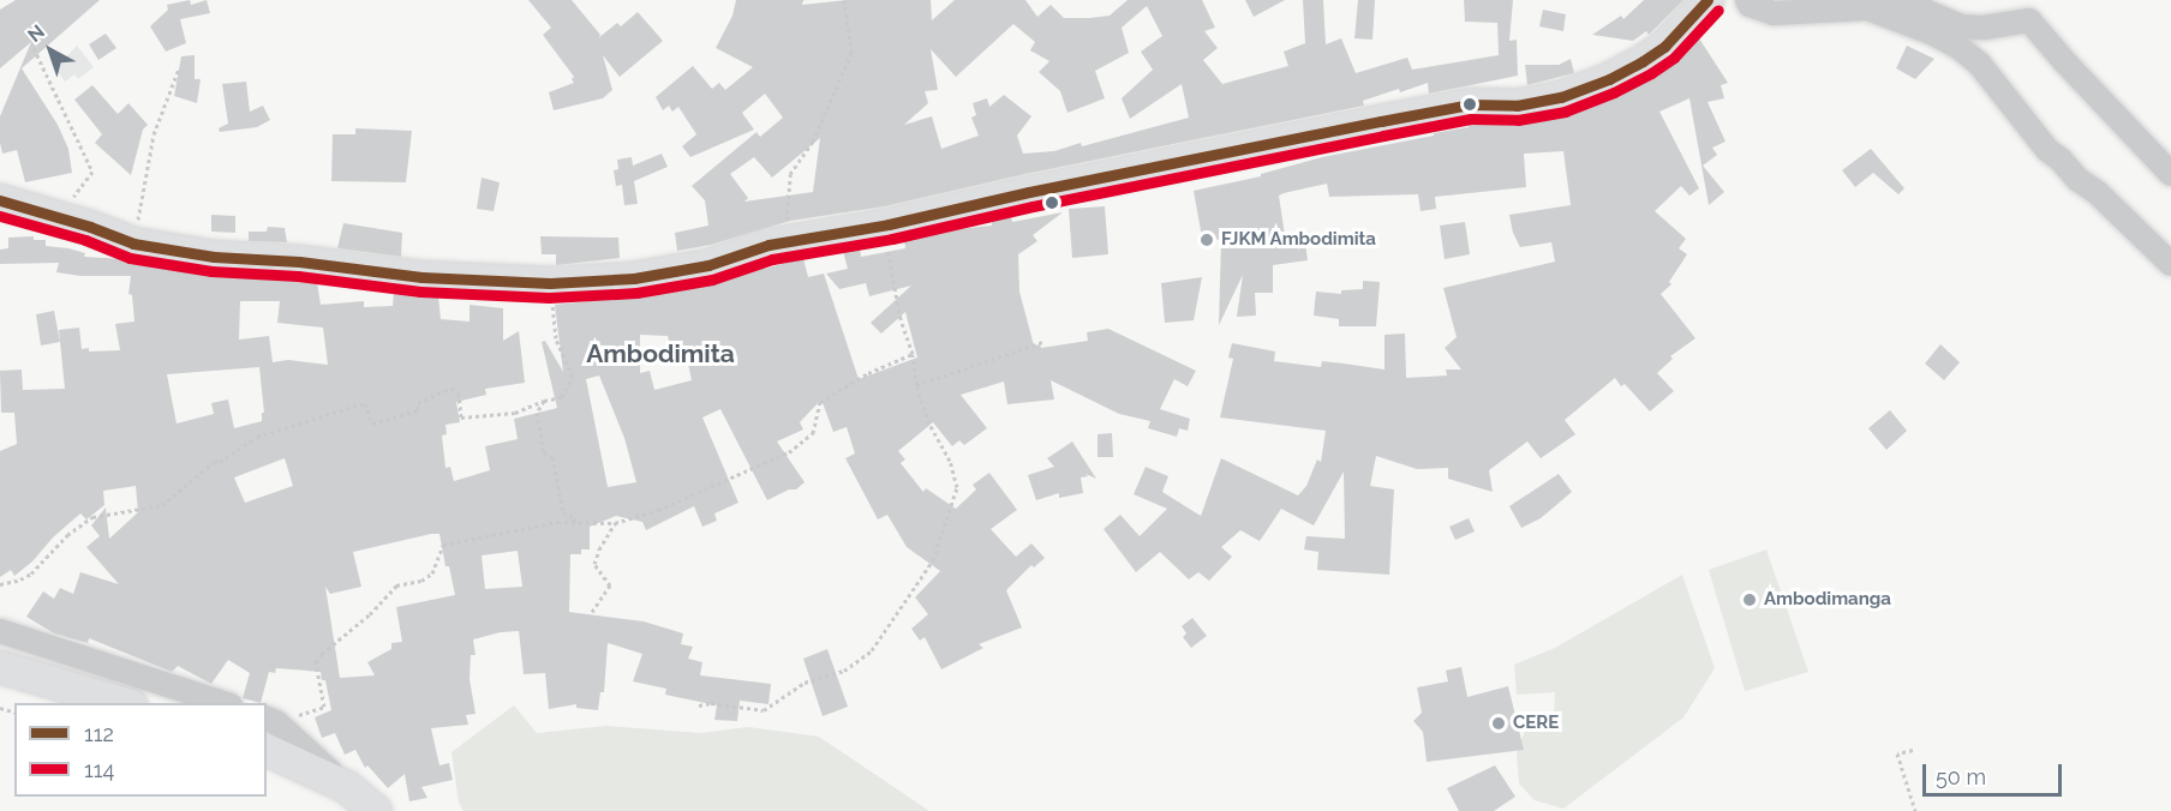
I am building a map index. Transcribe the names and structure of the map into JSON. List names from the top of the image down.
{
  "districts": ["Ambodimita"],
  "places": ["FJKM Ambodimita", "Ambodimanga", "CERE"],
  "lines": ["transit line 112", "transit line 114"],
  "legend": ["112", "114"],
  "scale_bar": "50 m",
  "north": "top left"
}
